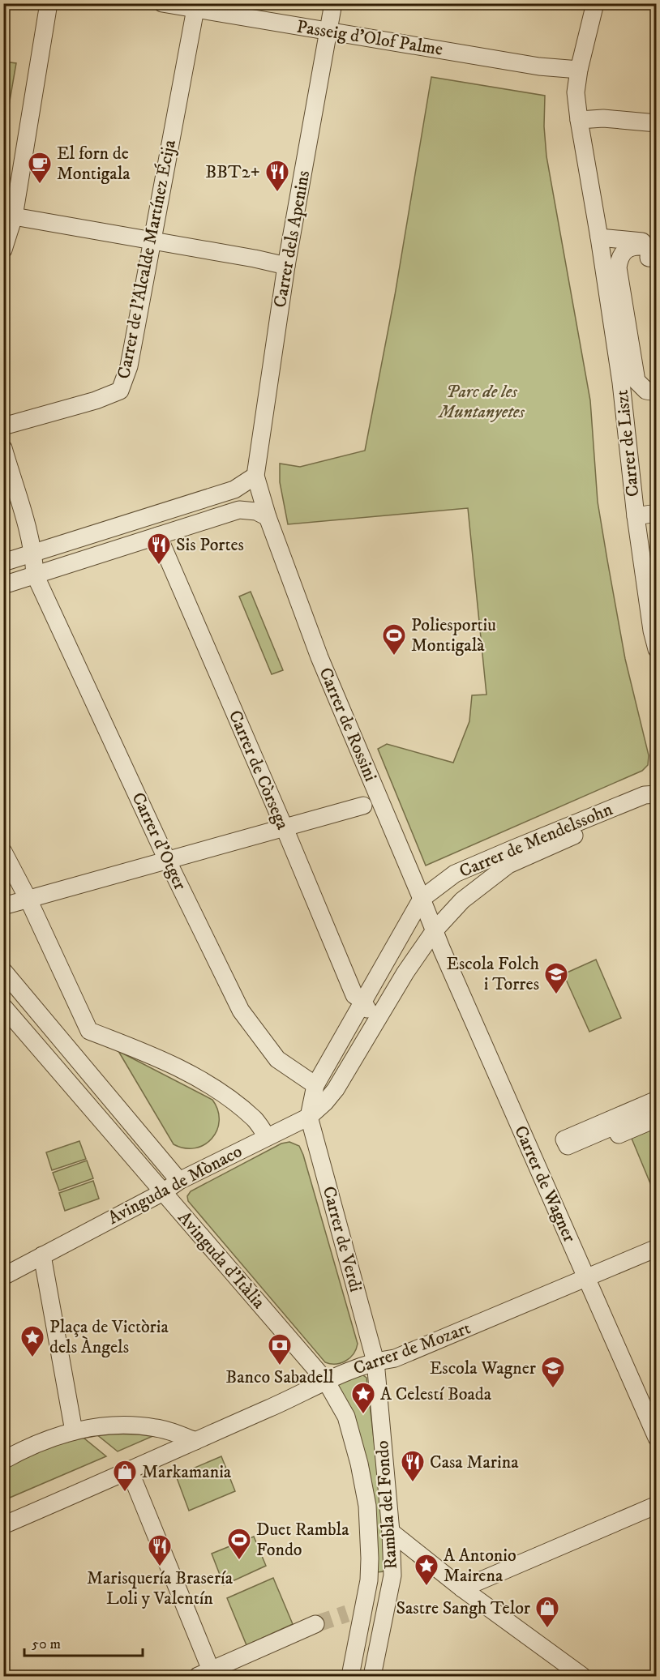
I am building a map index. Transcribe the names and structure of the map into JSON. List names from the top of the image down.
{
  "streets": {
    "street": [
      "Passeig d'Olof Palme",
      "Carrer dels Apenins",
      "Carrer de l'Alcalde Martínez Écija",
      "Carrer de Liszt",
      "Carrer de Rossini",
      "Carrer de Còrsega",
      "Carrer de Mendelssohn",
      "Carrer d'Otger",
      "Carrer de Wagner",
      "Avinguda de Mònaco",
      "Carrer de Verdi",
      "Avinguda d'Itàlia",
      "Carrer de Mozart",
      "Rambla del Fondo"
    ]
  },
  "crossings": [
    ["Passeig d'Olof Palme", "Carrer dels Apenins"],
    ["Passeig d'Olof Palme", "Carrer de l'Alcalde Martínez Écija"],
    ["Passeig d'Olof Palme", "Carrer de Liszt"],
    ["Carrer dels Apenins", "Carrer de Rossini"],
    ["Carrer de Rossini", "Carrer de Mendelssohn"],
    ["Carrer de Rossini", "Carrer de Wagner"],
    ["Carrer de Rossini", "Avinguda de Mònaco"],
    ["Carrer de Còrsega", "Avinguda de Mònaco"],
    ["Carrer de Mendelssohn", "Carrer de Wagner"],
    ["Carrer de Mendelssohn", "Avinguda de Mònaco"],
    ["Carrer de Wagner", "Avinguda de Mònaco"],
    ["Carrer de Wagner", "Carrer de Mozart"],
    ["Avinguda de Mònaco", "Carrer de Verdi"],
    ["Avinguda de Mònaco", "Avinguda d'Itàlia"],
    ["Carrer de Verdi", "Carrer de Mozart"],
    ["Carrer de Verdi", "Rambla del Fondo"],
    ["Avinguda d'Itàlia", "Carrer de Mozart"],
    ["Avinguda d'Itàlia", "Rambla del Fondo"],
    ["Carrer de Mozart", "Rambla del Fondo"]
  ],
  "parks": ["Parc de les Muntanyetes"],
  "places": {
    "cafe": ["El forn de Montigala"],
    "restaurant": [
      "BBT2+",
      "Sis Portes",
      "Casa Marina",
      "Marisquería Brasería Loli y Valentín"
    ],
    "sports": ["Poliesportiu Montigalà", "Duet Rambla Fondo"],
    "school or university": ["Escola Folch i Torres", "Escola Wagner"],
    "place": ["Plaça de Victòria dels Àngels", "A Celestí Boada", "A Antonio Mairena"],
    "bank": ["Banco Sabadell"],
    "shop": ["Markamania", "Sastre Sangh Telor"]
  },
  "scale_bar": "50 m"
}
